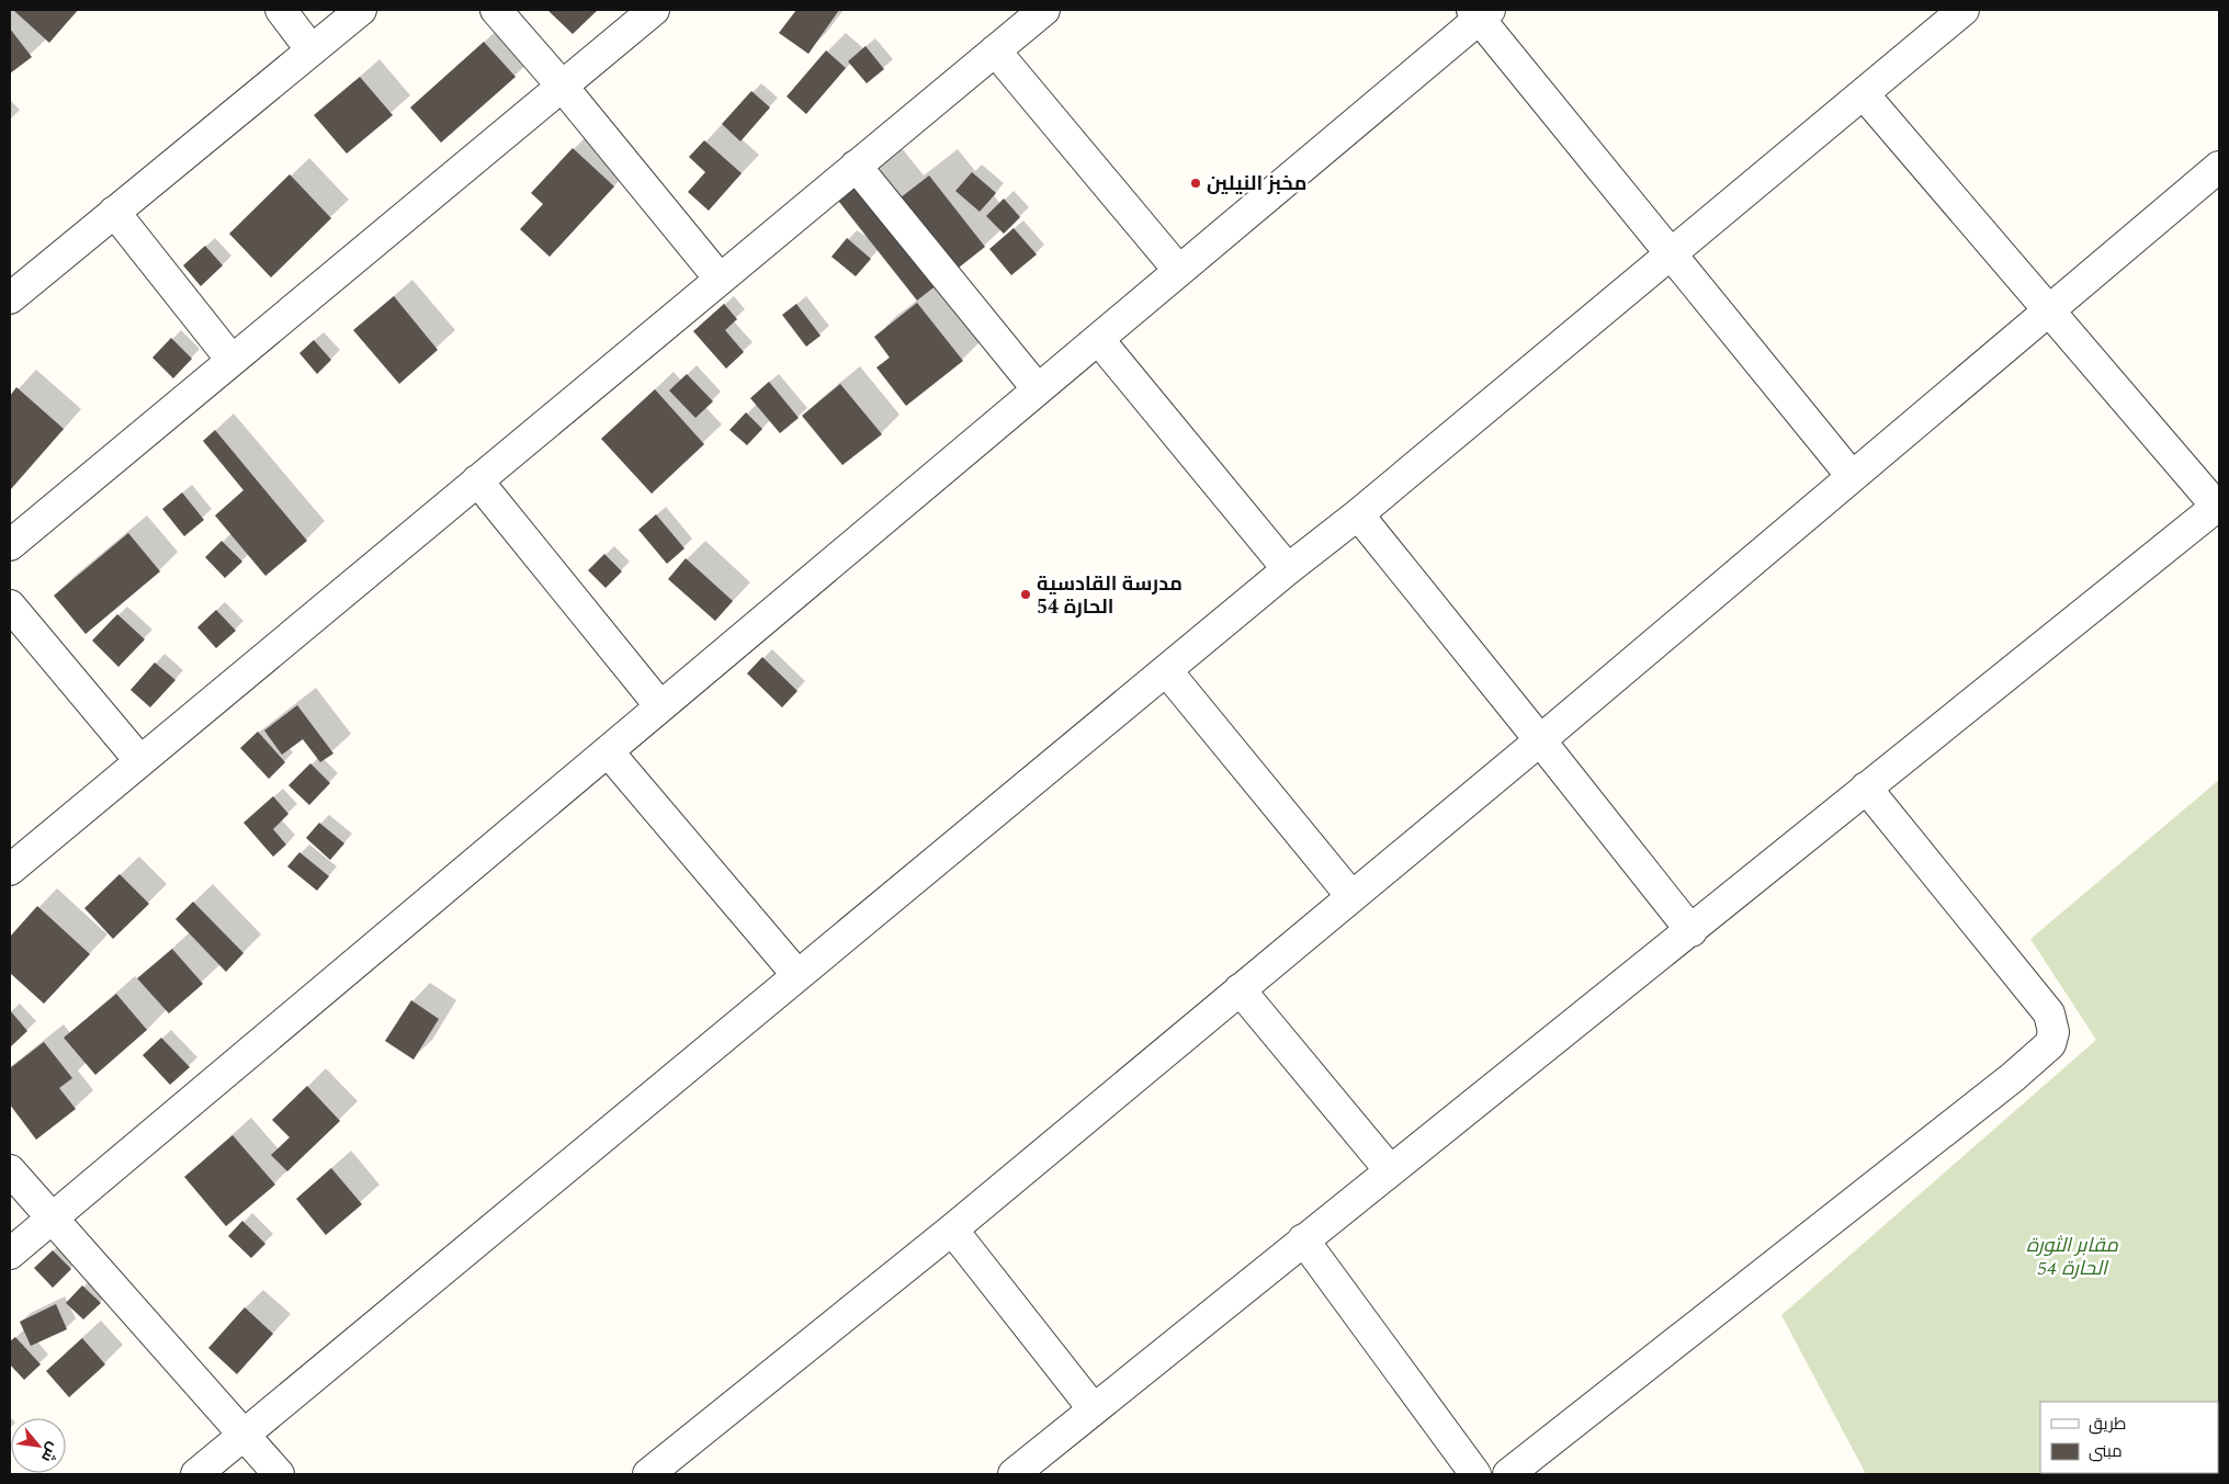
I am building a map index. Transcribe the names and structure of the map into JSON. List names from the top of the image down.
{
  "parks": ["مقابر الثورة الحارة 54"],
  "places": ["مخبز النيلين", "مدرسة القادسية الحارة 54"],
  "legend": ["طريق", "مبنى"],
  "north": "bottom right"
}
